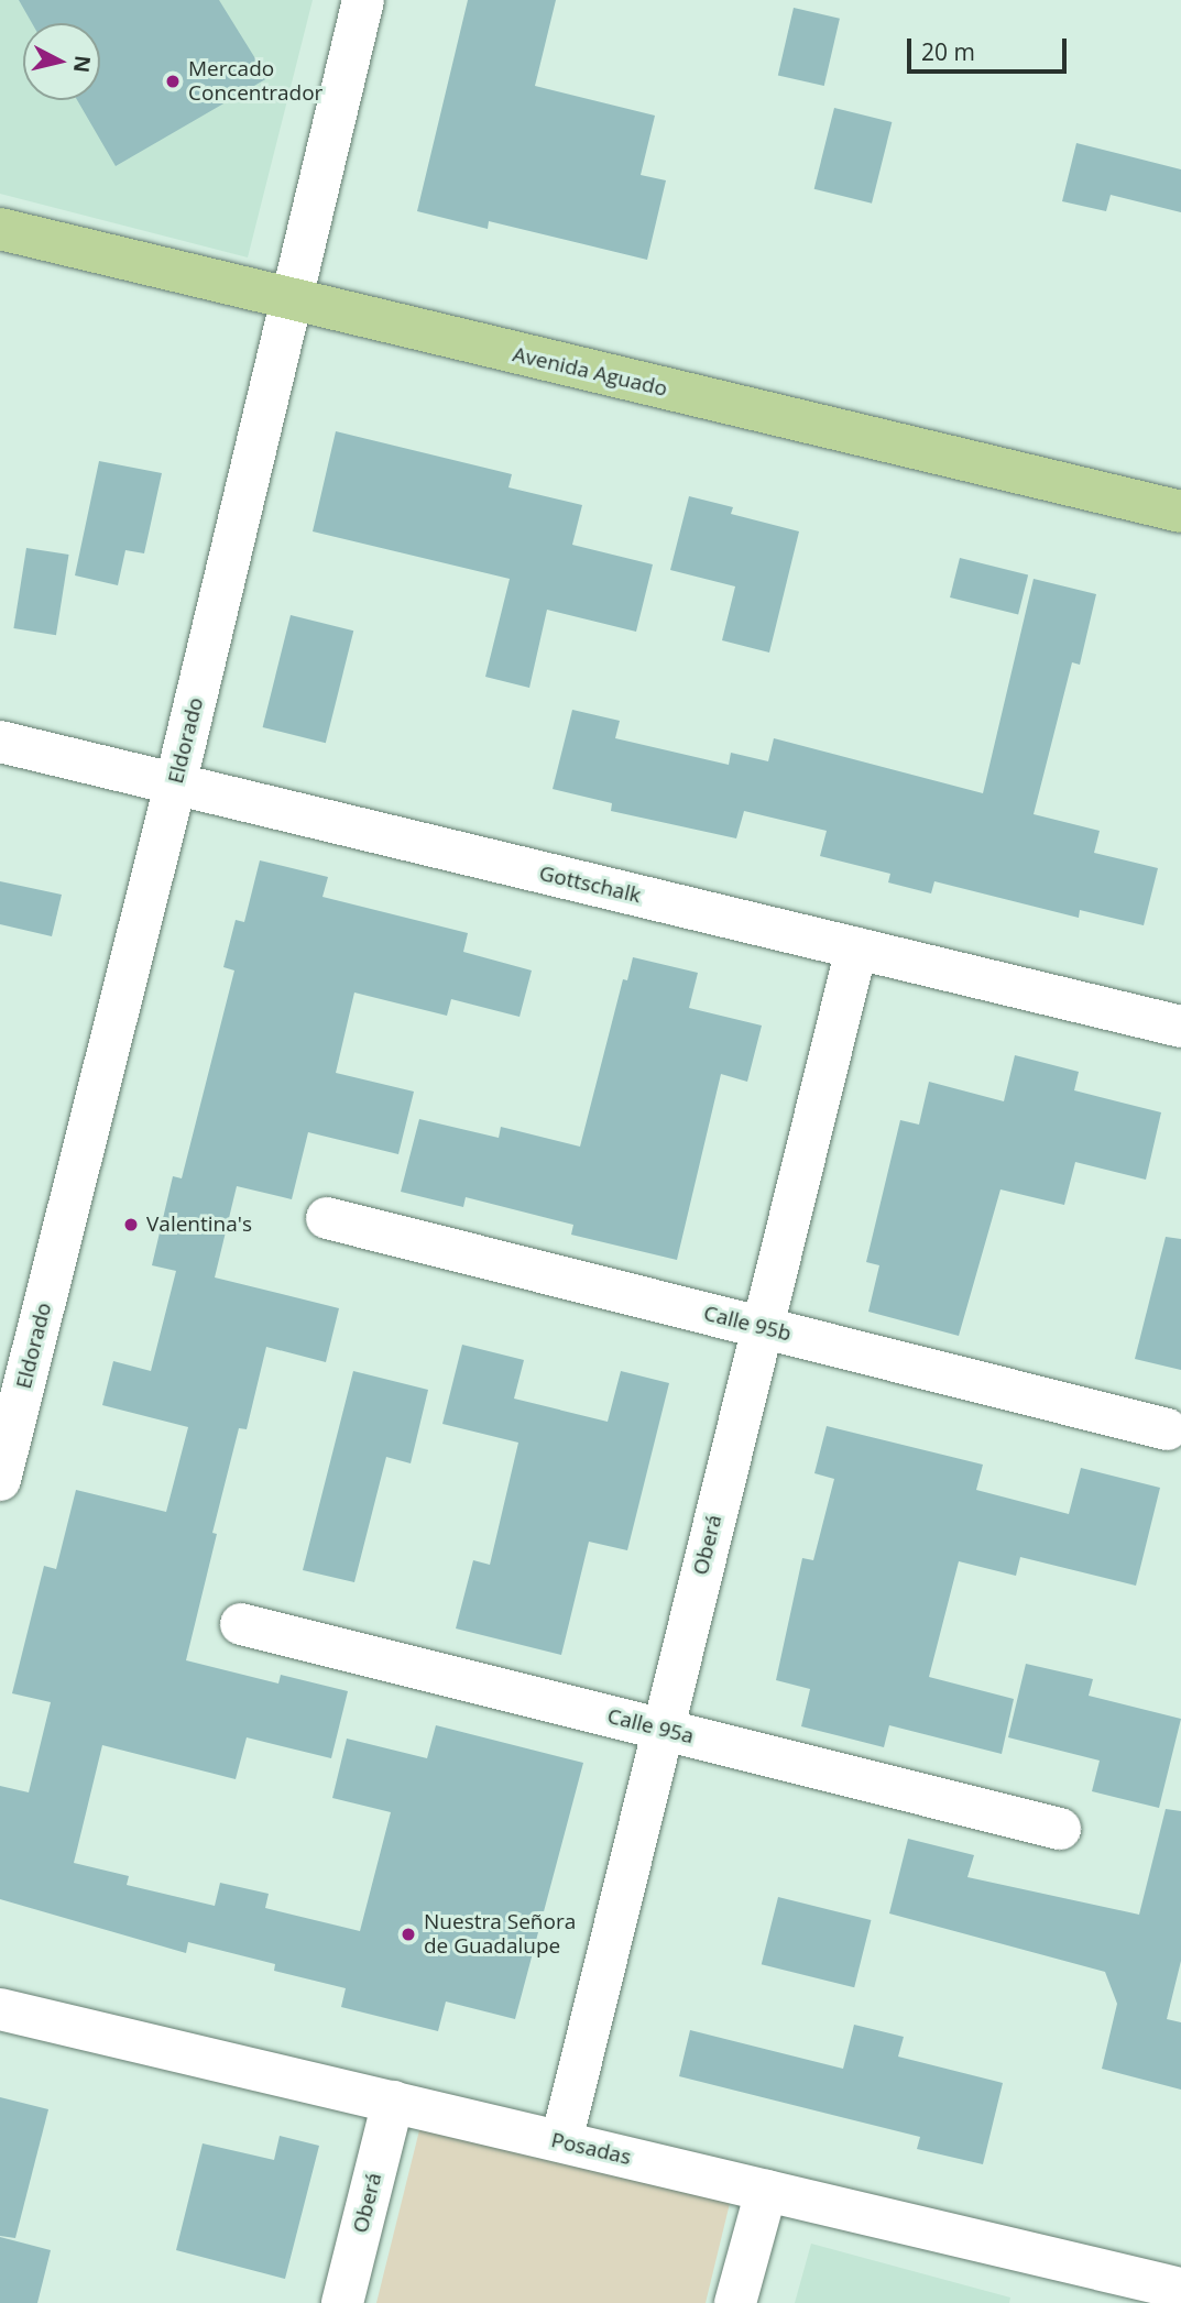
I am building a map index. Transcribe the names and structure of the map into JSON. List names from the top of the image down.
{
  "streets": {
    "main road": ["Avenida Aguado"],
    "street": [
      "Eldorado",
      "Gottschalk",
      "Calle 95b",
      "Oberá",
      "Calle 95a",
      "Posadas"
    ]
  },
  "crossings": [
    ["Avenida Aguado", "Eldorado"],
    ["Eldorado", "Gottschalk"],
    ["Gottschalk", "Oberá"],
    ["Calle 95b", "Oberá"],
    ["Oberá", "Calle 95a"],
    ["Oberá", "Posadas"]
  ],
  "places": ["Mercado Concentrador", "Valentina's", "Nuestra Señora de Guadalupe"],
  "scale_bar": "20 m",
  "north": "right"
}
